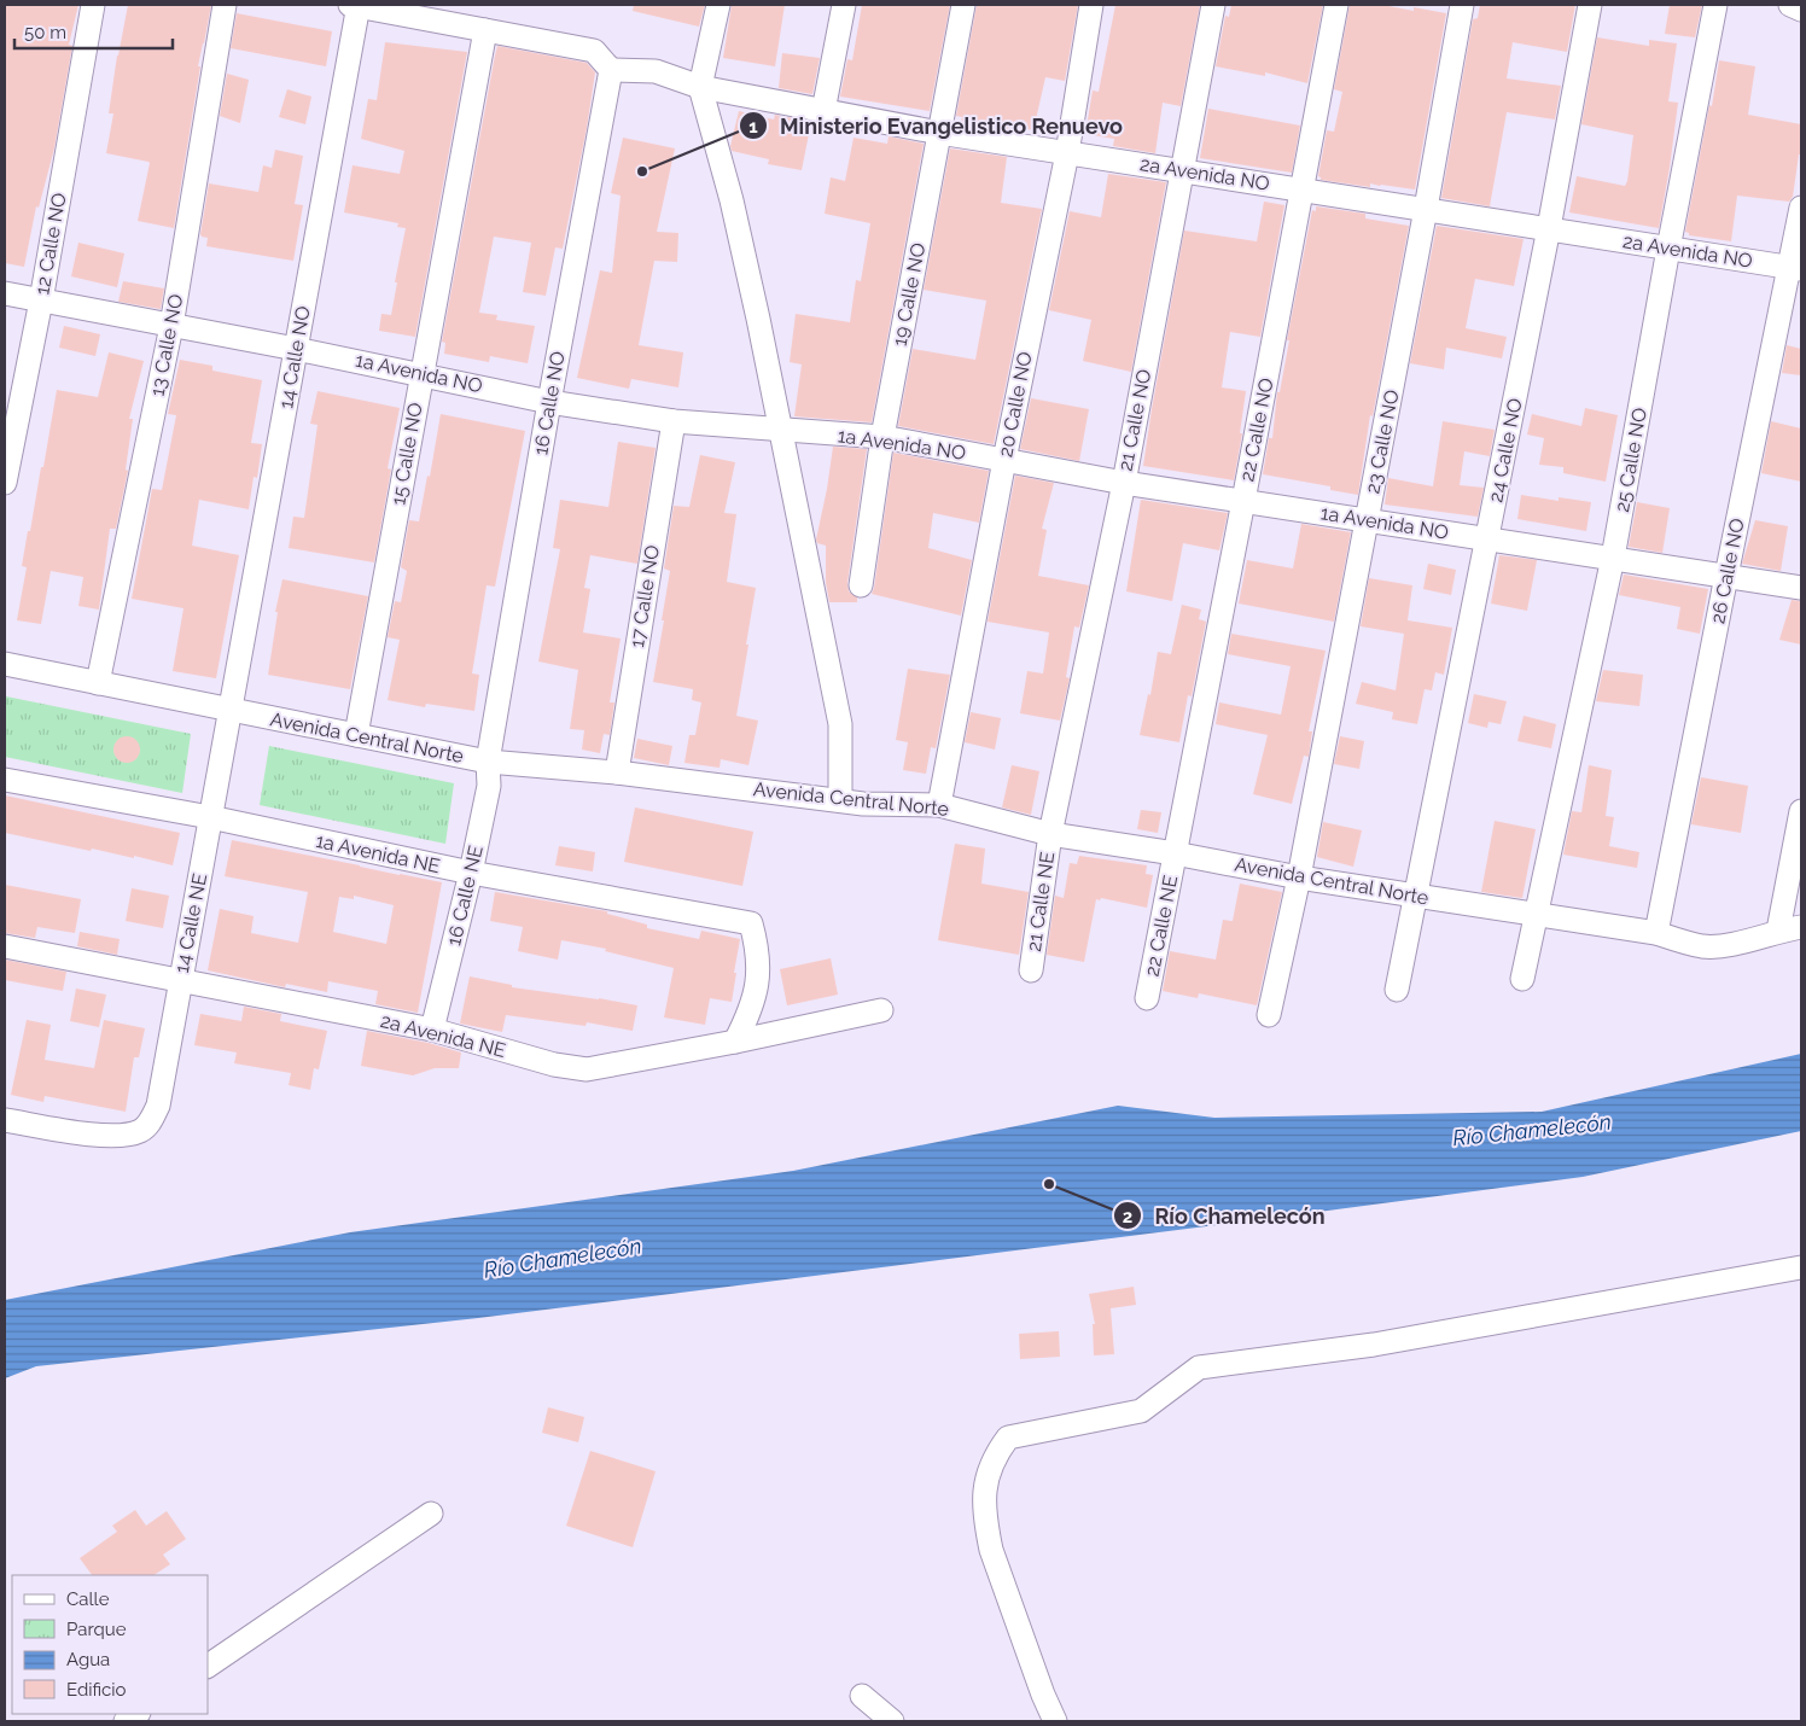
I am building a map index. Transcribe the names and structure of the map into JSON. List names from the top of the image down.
{
  "streets": {
    "street": [
      "2a Avenida NO",
      "12 Calle NO",
      "19 Calle NO",
      "13 Calle NO",
      "14 Calle NO",
      "1a Avenida NO",
      "16 Calle NO",
      "20 Calle NO",
      "21 Calle NO",
      "22 Calle NO",
      "23 Calle NO",
      "24 Calle NO",
      "15 Calle NO",
      "25 Calle NO",
      "26 Calle NO",
      "17 Calle NO",
      "Avenida Central Norte",
      "1a Avenida NE",
      "16 Calle NE",
      "21 Calle NE",
      "14 Calle NE",
      "22 Calle NE",
      "2a Avenida NE"
    ]
  },
  "crossings": [
    ["2a Avenida NO", "19 Calle NO"],
    ["2a Avenida NO", "16 Calle NO"],
    ["2a Avenida NO", "20 Calle NO"],
    ["2a Avenida NO", "21 Calle NO"],
    ["2a Avenida NO", "22 Calle NO"],
    ["2a Avenida NO", "23 Calle NO"],
    ["2a Avenida NO", "24 Calle NO"],
    ["2a Avenida NO", "25 Calle NO"],
    ["2a Avenida NO", "26 Calle NO"],
    ["12 Calle NO", "1a Avenida NO"],
    ["19 Calle NO", "1a Avenida NO"],
    ["13 Calle NO", "1a Avenida NO"],
    ["13 Calle NO", "Avenida Central Norte"],
    ["14 Calle NO", "1a Avenida NO"],
    ["14 Calle NO", "Avenida Central Norte"],
    ["14 Calle NO", "14 Calle NE"],
    ["1a Avenida NO", "16 Calle NO"],
    ["1a Avenida NO", "20 Calle NO"],
    ["1a Avenida NO", "21 Calle NO"],
    ["1a Avenida NO", "22 Calle NO"],
    ["1a Avenida NO", "23 Calle NO"],
    ["1a Avenida NO", "24 Calle NO"],
    ["1a Avenida NO", "15 Calle NO"],
    ["1a Avenida NO", "25 Calle NO"],
    ["1a Avenida NO", "26 Calle NO"],
    ["1a Avenida NO", "17 Calle NO"],
    ["16 Calle NO", "Avenida Central Norte"],
    ["16 Calle NO", "16 Calle NE"],
    ["20 Calle NO", "Avenida Central Norte"],
    ["21 Calle NO", "Avenida Central Norte"],
    ["21 Calle NO", "21 Calle NE"],
    ["22 Calle NO", "Avenida Central Norte"],
    ["22 Calle NO", "22 Calle NE"],
    ["23 Calle NO", "Avenida Central Norte"],
    ["24 Calle NO", "Avenida Central Norte"],
    ["15 Calle NO", "Avenida Central Norte"],
    ["25 Calle NO", "Avenida Central Norte"],
    ["26 Calle NO", "Avenida Central Norte"],
    ["17 Calle NO", "Avenida Central Norte"],
    ["Avenida Central Norte", "16 Calle NE"],
    ["Avenida Central Norte", "21 Calle NE"],
    ["Avenida Central Norte", "14 Calle NE"],
    ["Avenida Central Norte", "22 Calle NE"],
    ["1a Avenida NE", "16 Calle NE"],
    ["1a Avenida NE", "14 Calle NE"],
    ["1a Avenida NE", "2a Avenida NE"],
    ["16 Calle NE", "2a Avenida NE"],
    ["14 Calle NE", "2a Avenida NE"]
  ],
  "water": ["Río Chamelecón"],
  "places": ["Ministerio Evangelistico Renuevo", "Río Chamelecón"],
  "legend": [
    "Calle",
    "Parque",
    "Agua",
    "Edificio"
  ],
  "scale_bar": "50 m"
}
